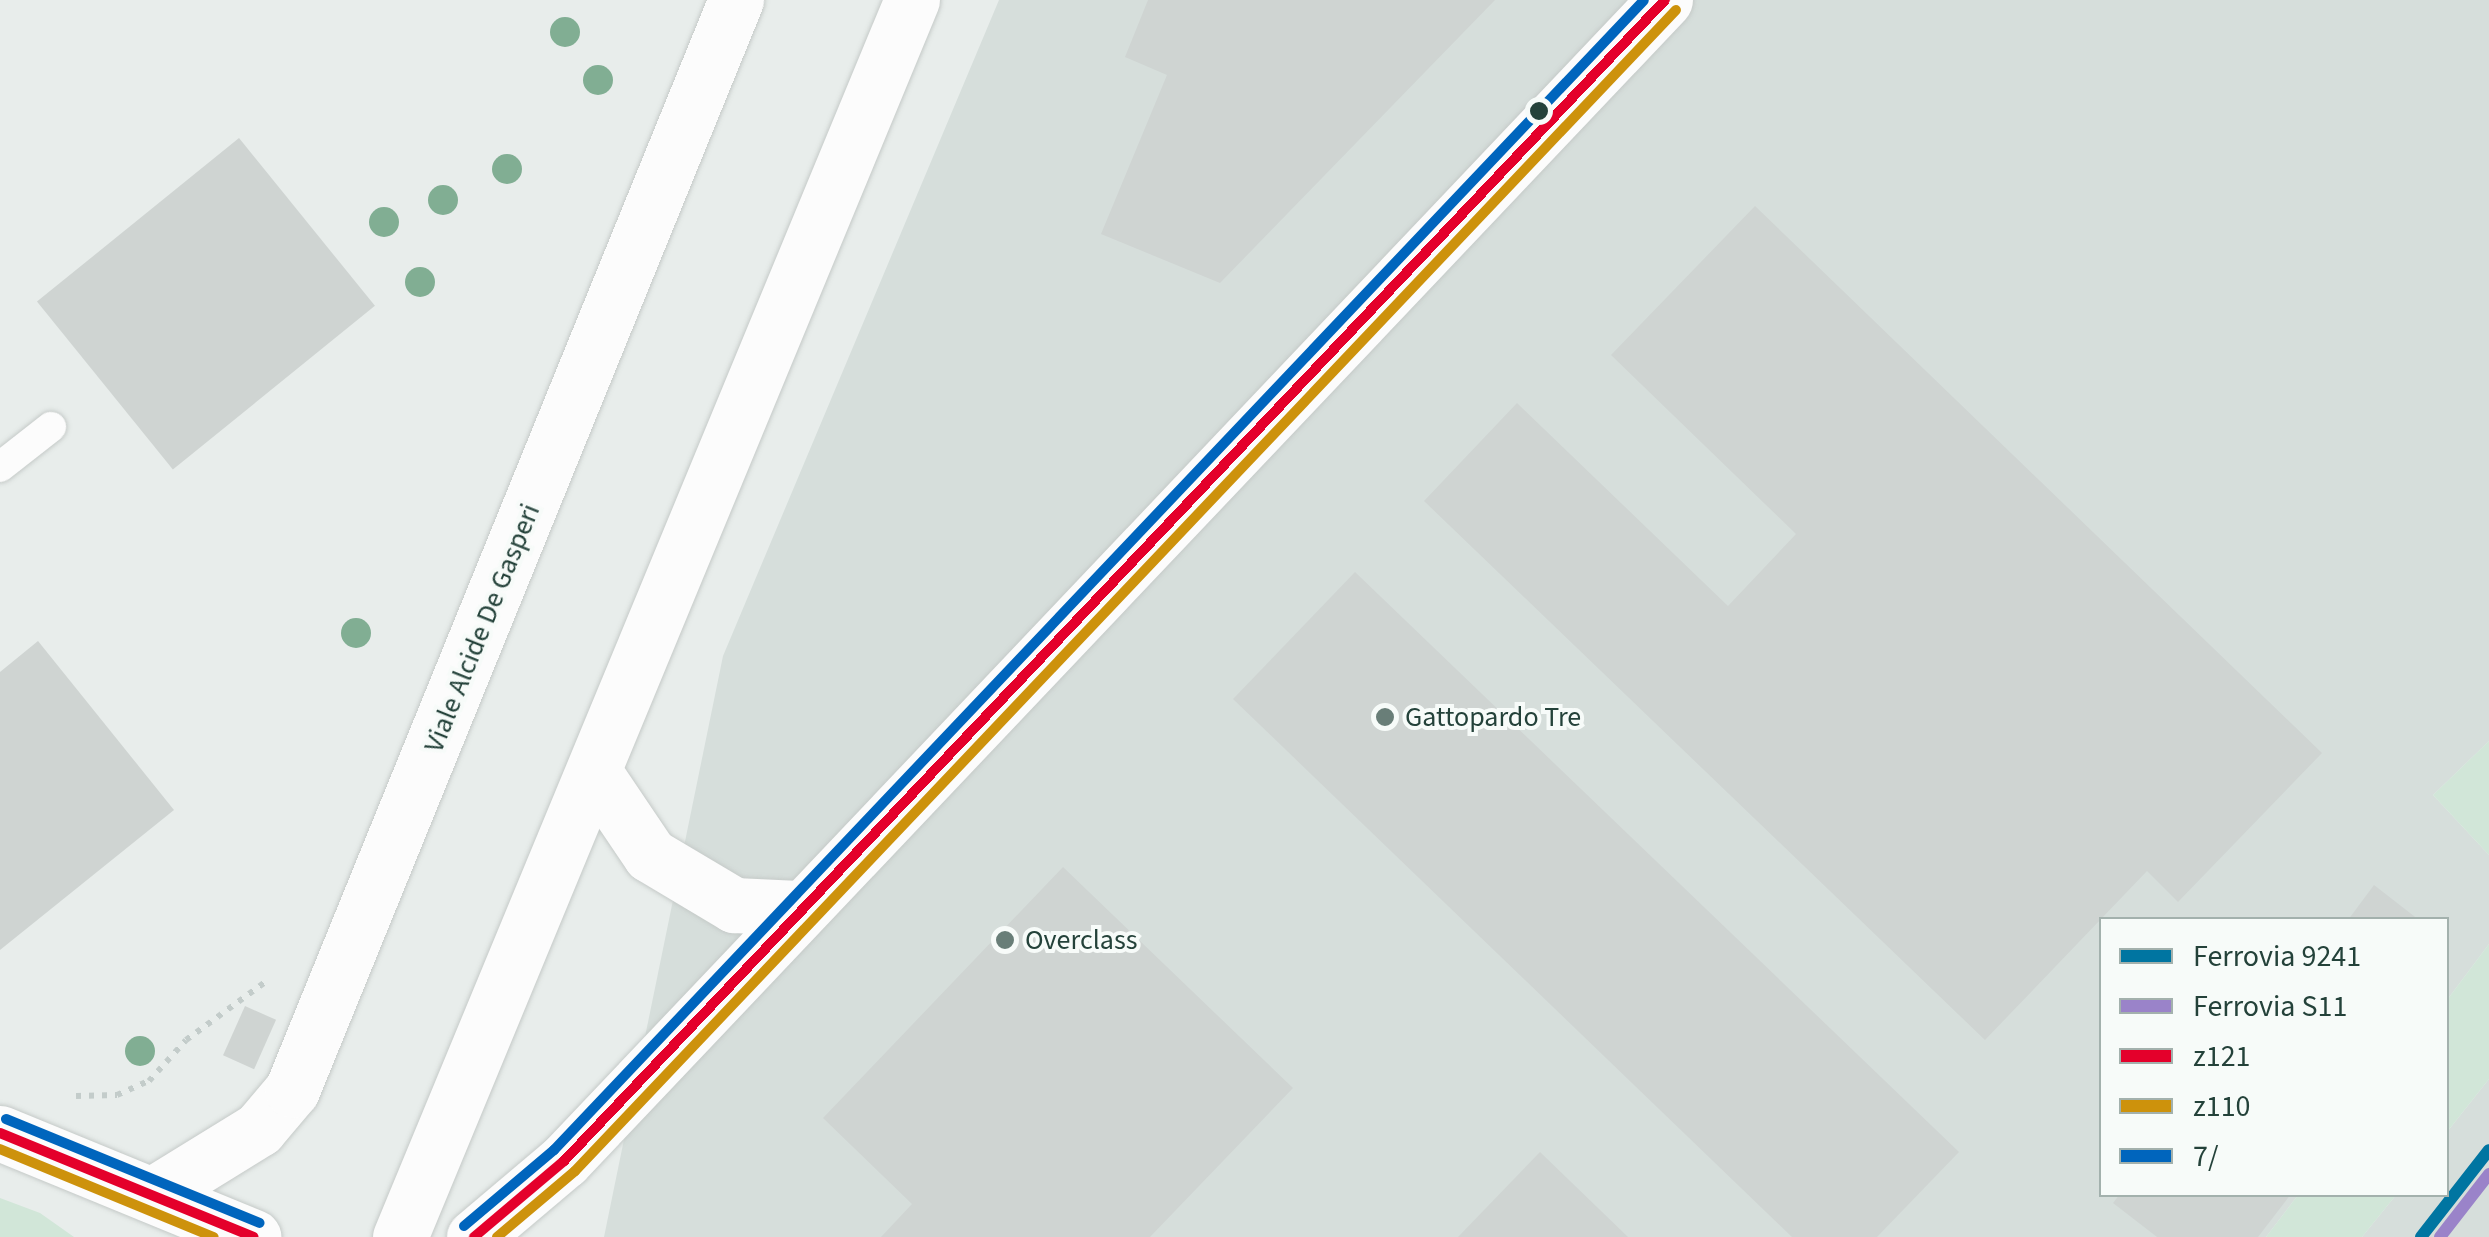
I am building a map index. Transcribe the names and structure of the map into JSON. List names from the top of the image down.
{
  "streets": {
    "street": ["Viale Alcide De Gasperi"]
  },
  "places": ["Gattopardo Tre", "Overclass"],
  "lines": [
    "transit line z121",
    "transit line 7/",
    "transit line z110",
    "rail line 9241",
    "rail line S11"
  ],
  "legend": [
    "Ferrovia 9241",
    "Ferrovia S11",
    "z121",
    "z110",
    "7/"
  ]
}
